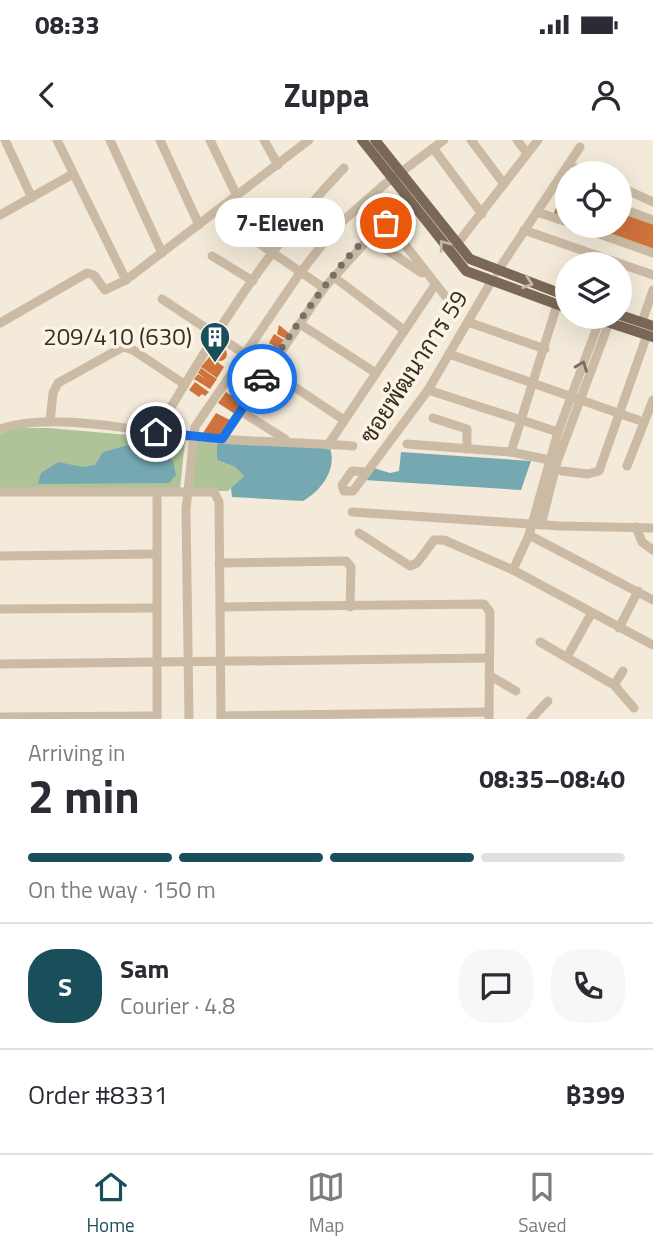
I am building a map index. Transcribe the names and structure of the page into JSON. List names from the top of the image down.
{
  "streets": {
    "street": ["ซอยพัฒนาการ 59"]
  },
  "places": {
    "other": ["7-Eleven"],
    "building": ["209/410 (630)"]
  },
  "page": {
    "status": "08:33",
    "header": "Zuppa",
    "bubble": "7-Eleven",
    "heading": ["2 min", "Arriving in", "08:35–08:40"],
    "panel": [
      "Sam",
      "Courier · 4.8",
      "Order #8331",
      "฿399"
    ],
    "bar": "On the way · 150 m",
    "round": "S",
    "tabs": ["Home", "Map", "Saved"]
  }
}
